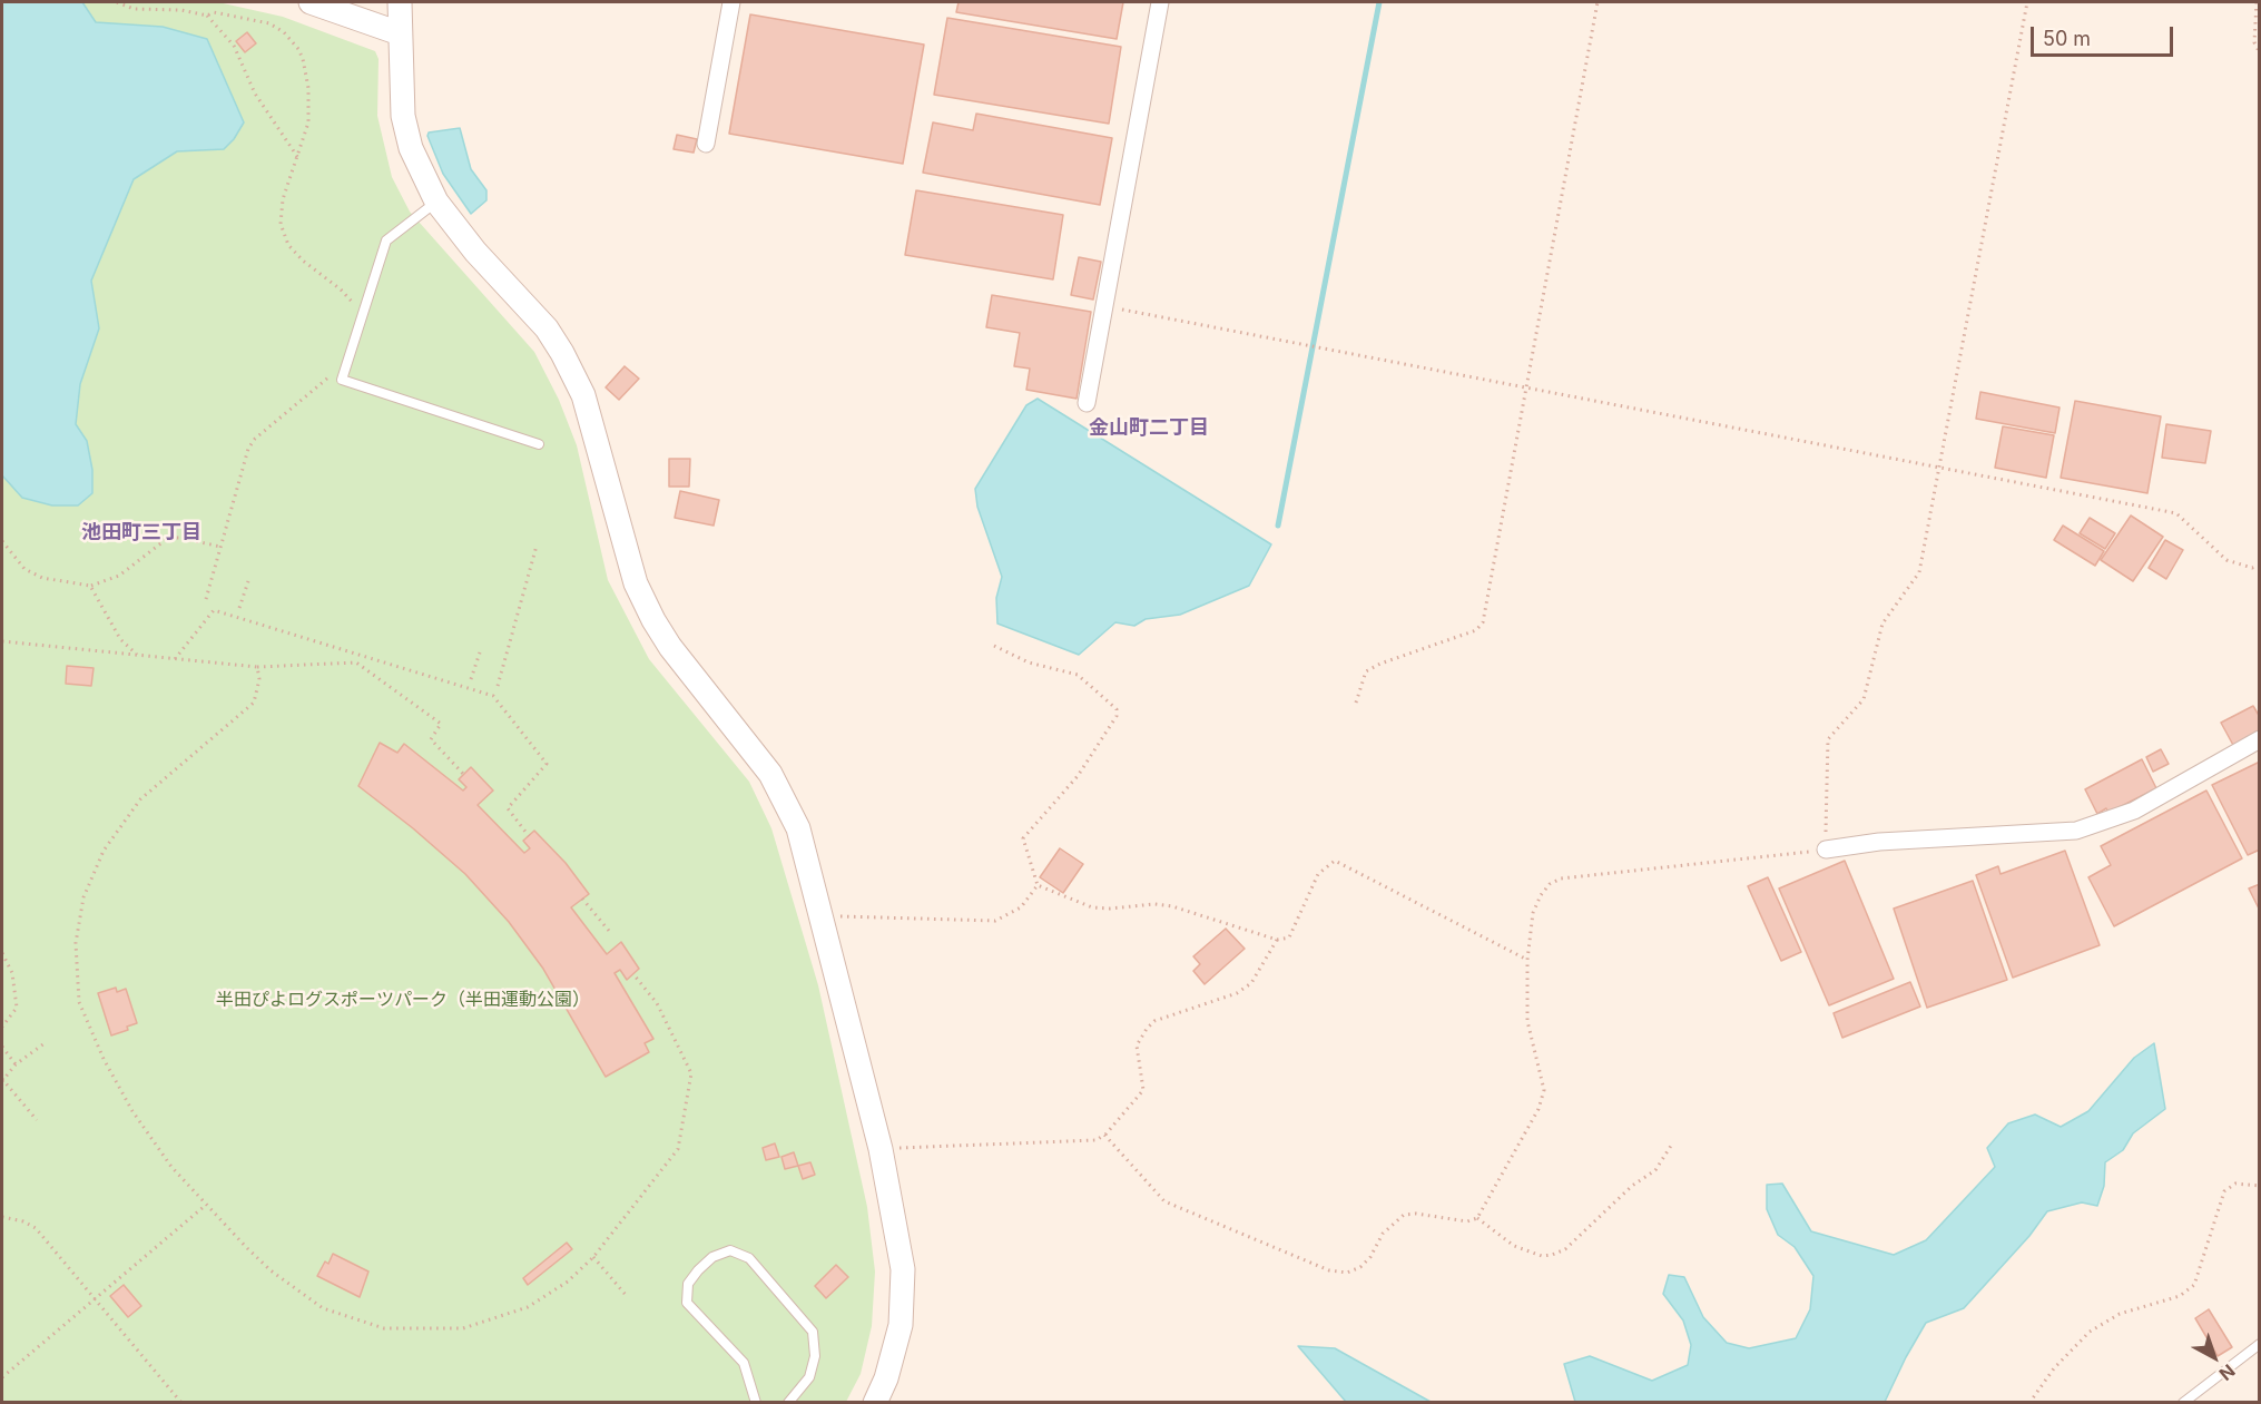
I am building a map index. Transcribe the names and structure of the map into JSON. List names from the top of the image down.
{
  "districts": ["金山町二丁目", "池田町三丁目"],
  "parks": ["半田ぴよログスポーツパーク（半田運動公園）"],
  "scale_bar": "50 m",
  "north": "bottom right"
}
